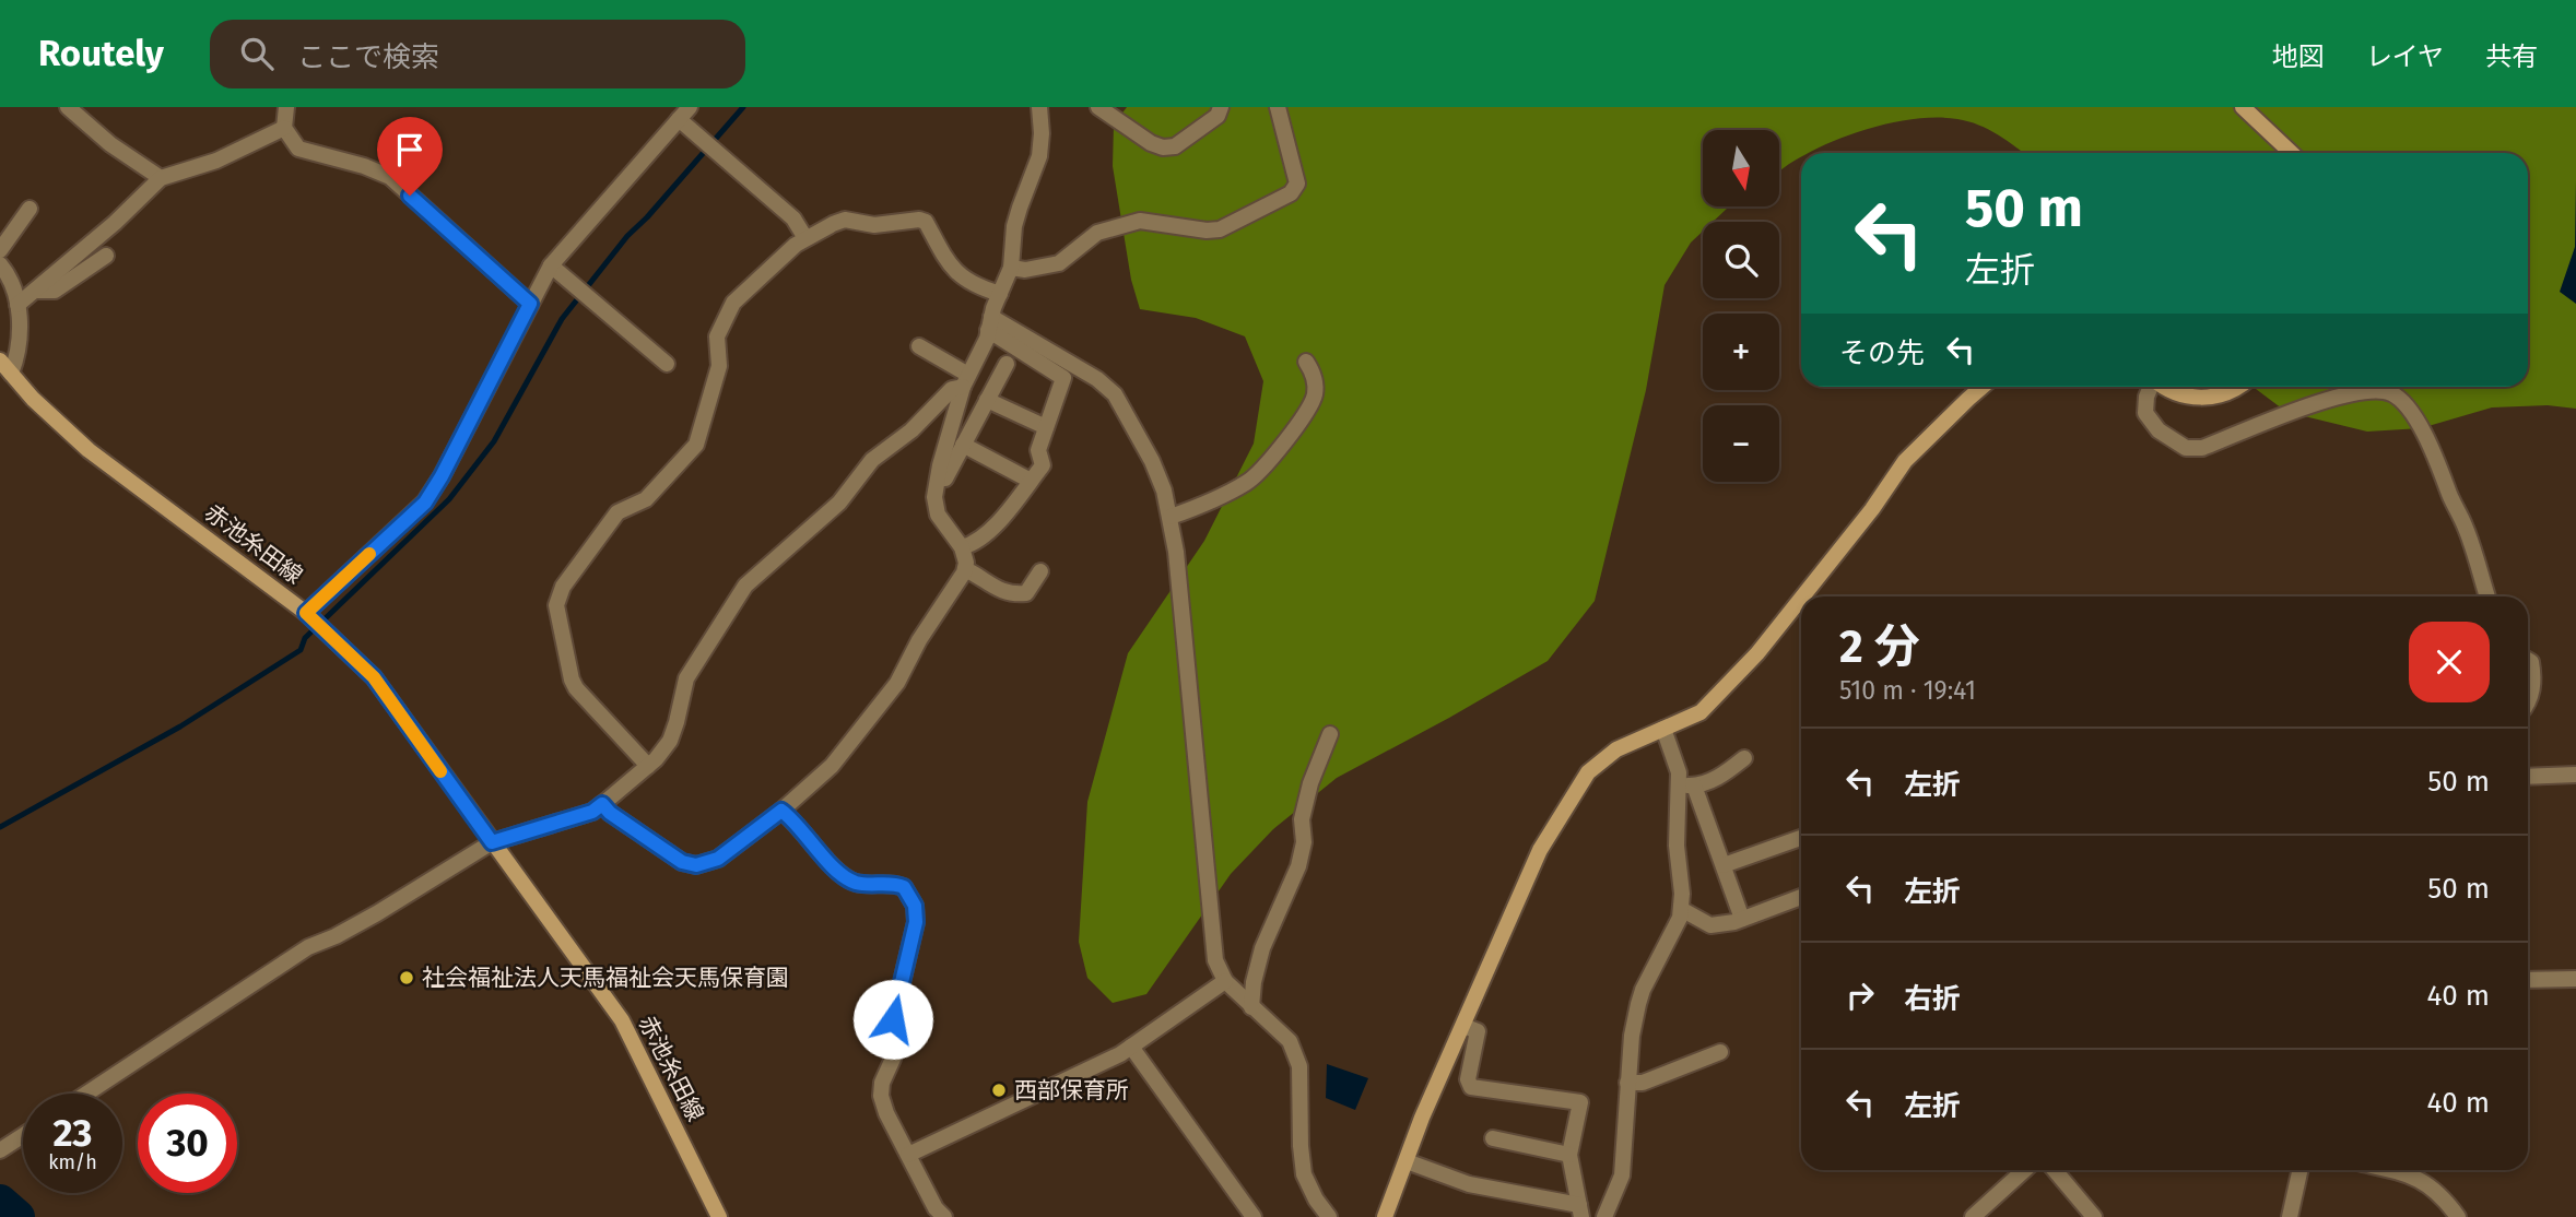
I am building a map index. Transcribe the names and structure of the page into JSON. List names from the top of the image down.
{
  "streets": {
    "street": ["赤池糸田線"]
  },
  "places": ["社会福祉法人天馬福祉会天馬保育園", "西部保育所"],
  "north": "bottom",
  "page": {
    "header": "Routely",
    "search": "ここで検索",
    "nav": ["地図", "レイヤ", "共有"],
    "map_buttons": ["+", "−"],
    "turn": ["50 m", "左折"],
    "then": "その先",
    "heading": ["2 分", "510 m · 19:41"],
    "list": [
      {
        "name": "左折",
        "value": "50 m"
      },
      {
        "name": "左折",
        "value": "50 m"
      },
      {
        "name": "右折",
        "value": "40 m"
      },
      {
        "name": "左折",
        "value": "40 m"
      }
    ],
    "speed": "23 km/h",
    "limit": "30"
  }
}
